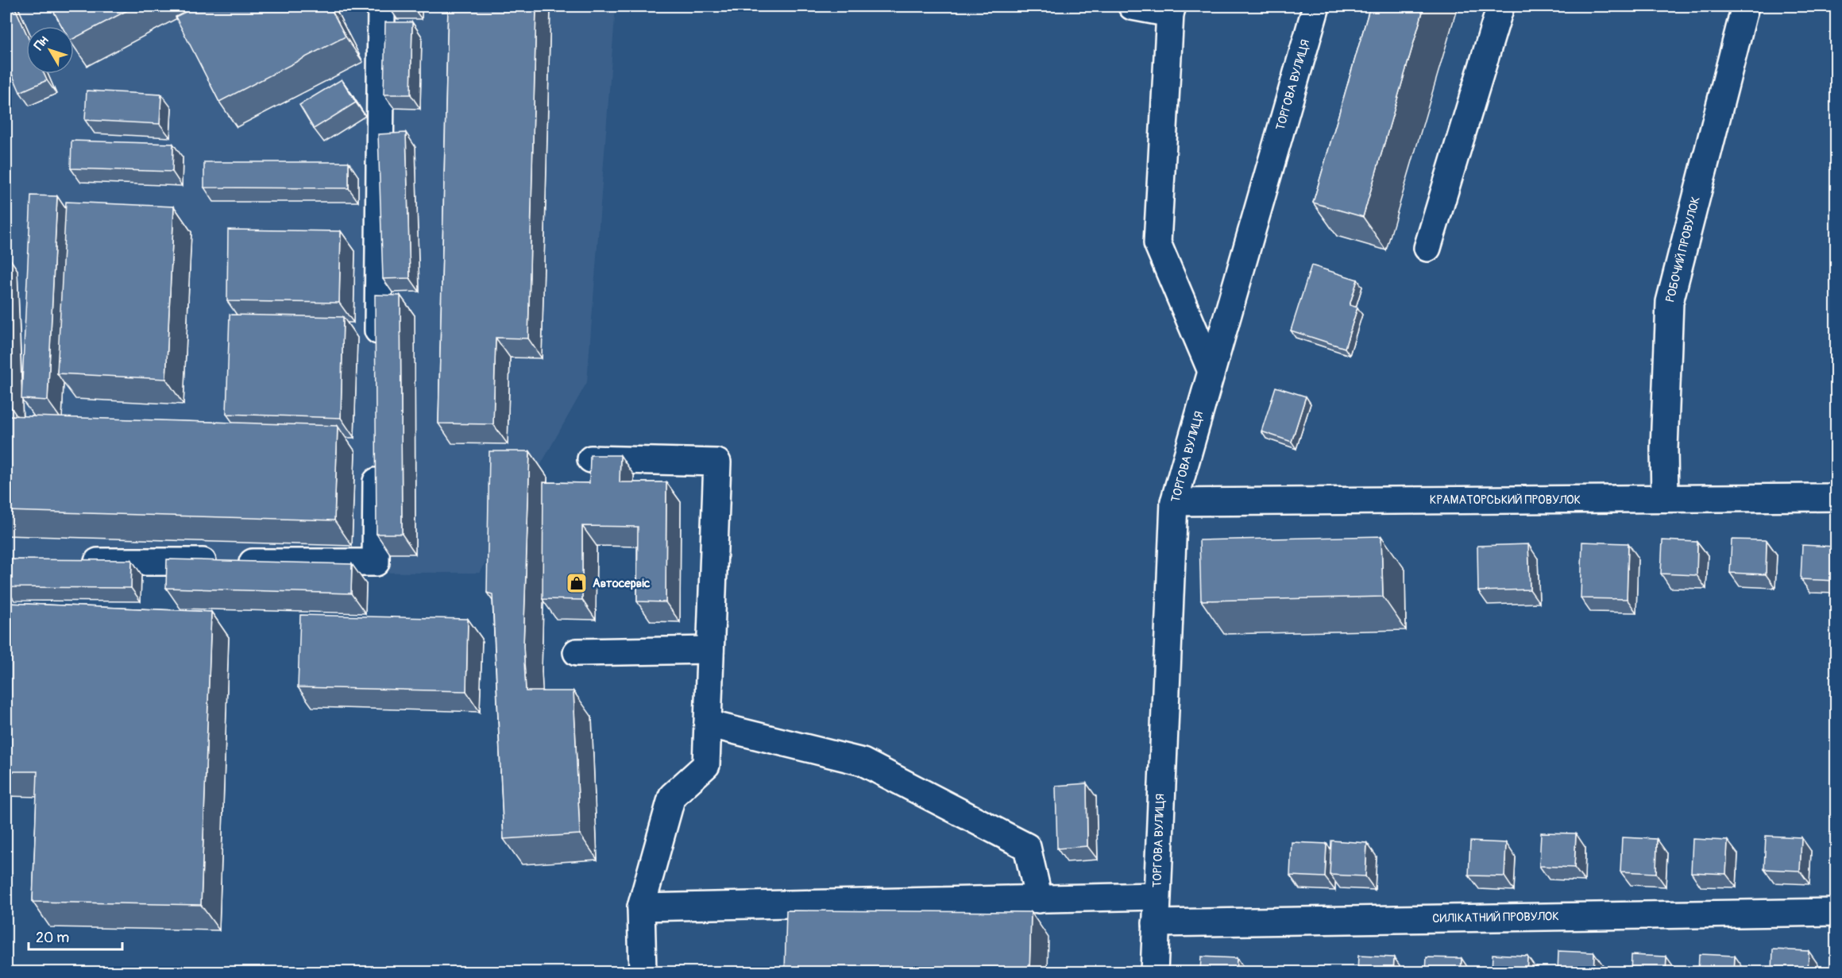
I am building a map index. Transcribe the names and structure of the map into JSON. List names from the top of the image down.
{
  "streets": {
    "street": [
      "ТОРГОВА ВУЛИЦЯ",
      "РОБОЧИЙ ПРОВУЛОК",
      "КРАМАТОРСЬКИЙ ПРОВУЛОК",
      "СИЛІКАТНИЙ ПРОВУЛОК"
    ]
  },
  "crossings": [
    ["ТОРГОВА ВУЛИЦЯ", "КРАМАТОРСЬКИЙ ПРОВУЛОК"],
    ["ТОРГОВА ВУЛИЦЯ", "СИЛІКАТНИЙ ПРОВУЛОК"],
    ["РОБОЧИЙ ПРОВУЛОК", "КРАМАТОРСЬКИЙ ПРОВУЛОК"]
  ],
  "places": {
    "shop": ["Автосервіс"]
  },
  "scale_bar": "20 m",
  "north": "top left"
}
